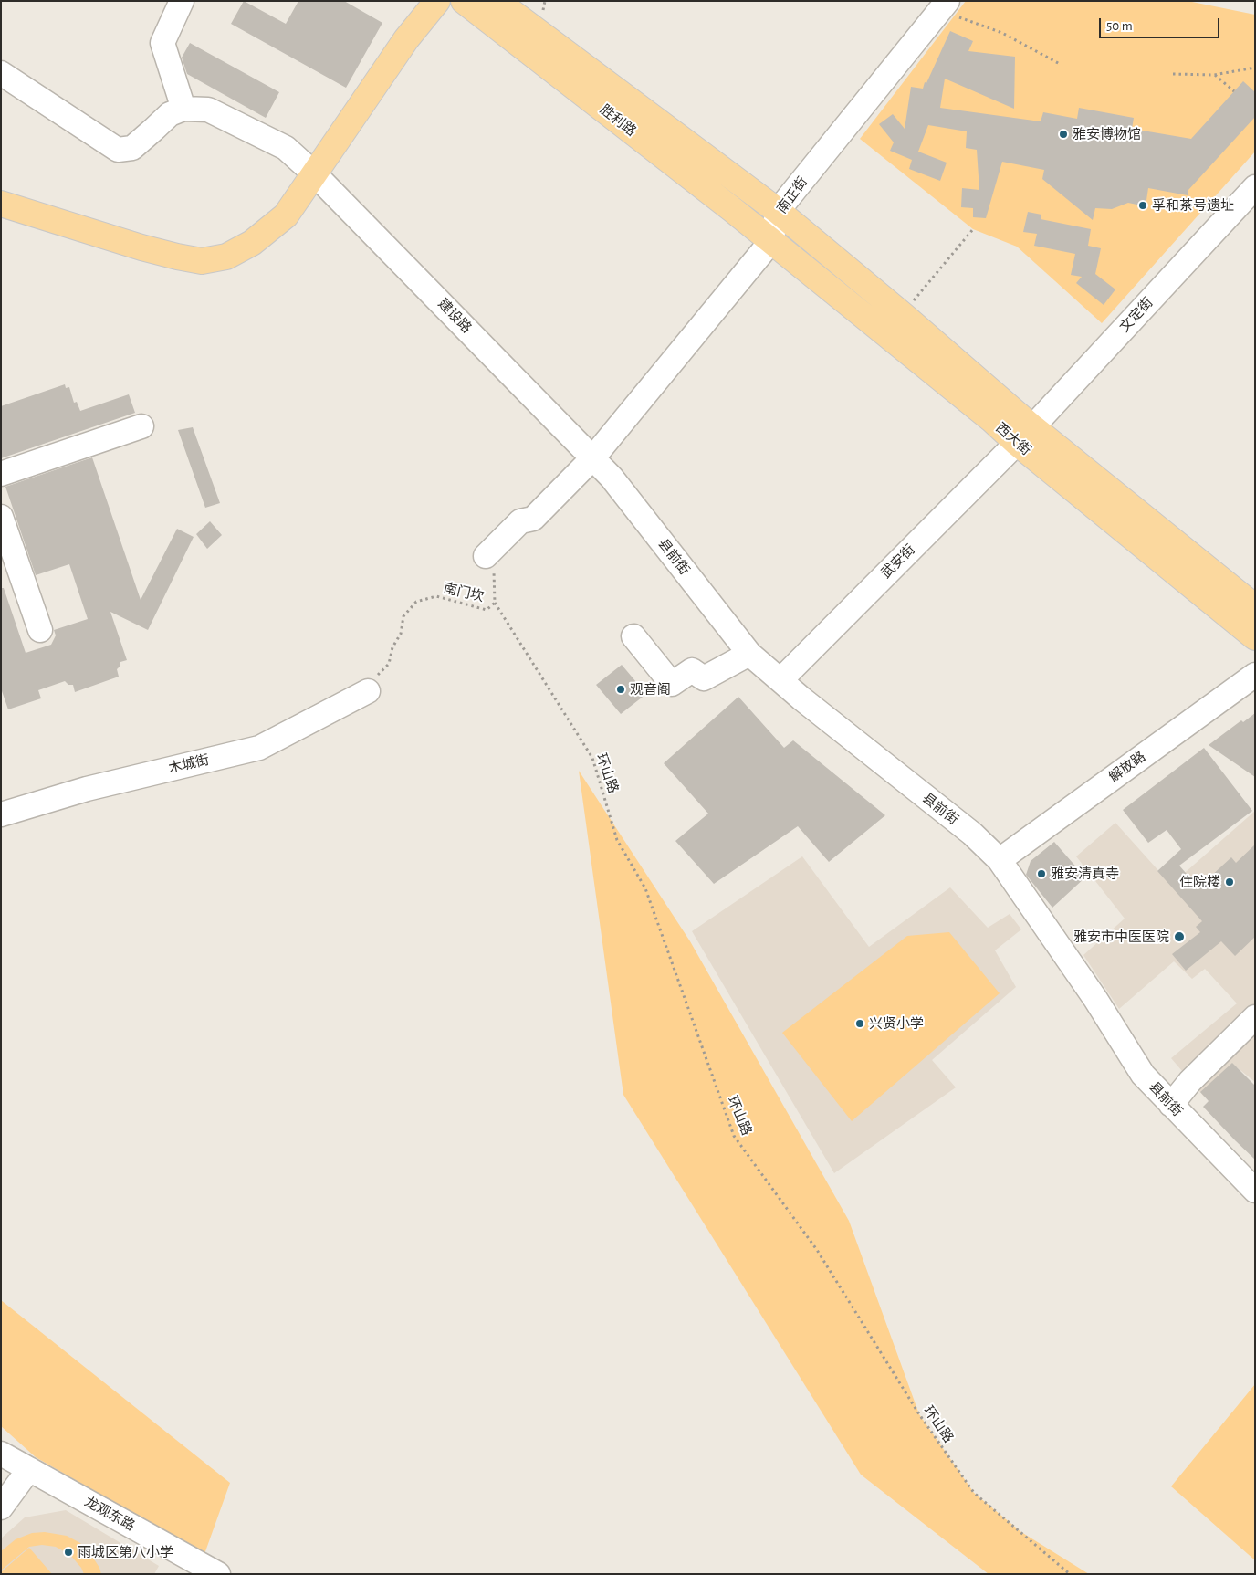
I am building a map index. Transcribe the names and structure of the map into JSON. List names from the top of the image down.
{
  "streets": {
    "main road": ["胜利路", "西大街"],
    "street": [
      "南正街",
      "文定街",
      "建设路",
      "县前街",
      "武安街",
      "木城街",
      "解放路",
      "龙观东路"
    ],
    "path": ["南门坎", "环山路"]
  },
  "crossings": [
    ["胜利路", "南正街"],
    ["胜利路", "西大街"],
    ["南正街", "建设路"],
    ["南正街", "西大街"],
    ["南正街", "县前街"],
    ["南正街", "南门坎"],
    ["文定街", "西大街"],
    ["文定街", "武安街"],
    ["建设路", "县前街"],
    ["西大街", "武安街"],
    ["县前街", "武安街"],
    ["县前街", "解放路"],
    ["南门坎", "木城街"],
    ["南门坎", "环山路"]
  ],
  "places": [
    "雅安博物馆",
    "孚和茶号遗址",
    "观音阁",
    "雅安清真寺",
    "住院楼",
    "雅安市中医医院",
    "兴贤小学",
    "雨城区第八小学"
  ],
  "scale_bar": "50 m"
}
